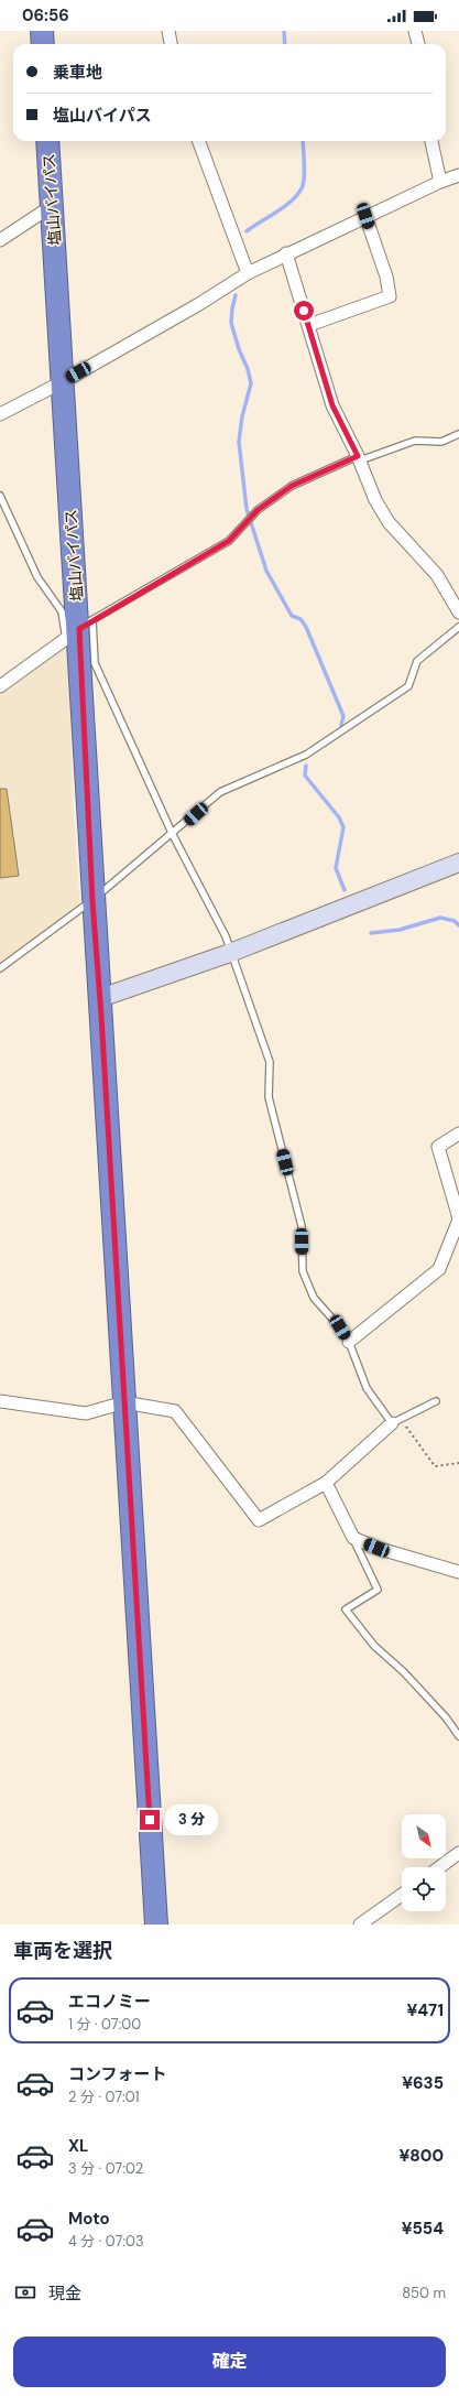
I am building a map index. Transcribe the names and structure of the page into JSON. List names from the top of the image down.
{
  "streets": {
    "highway": ["塩山バイパス"]
  },
  "north": "bottom right",
  "page": {
    "status": "06:56",
    "banner": ["乗車地", "塩山バイパス"],
    "bubble": "3 分",
    "heading": "車両を選択",
    "list": [
      {
        "name": "エコノミー",
        "note": "1 分 · 07:00",
        "value": "¥471"
      },
      {
        "name": "コンフォート",
        "note": "2 分 · 07:01",
        "value": "¥635"
      },
      {
        "name": "XL",
        "note": "3 分 · 07:02",
        "value": "¥800"
      },
      {
        "name": "Moto",
        "note": "4 分 · 07:03",
        "value": "¥554"
      }
    ],
    "pay": ["現金", "850 m"],
    "buttons": "確定"
  }
}
